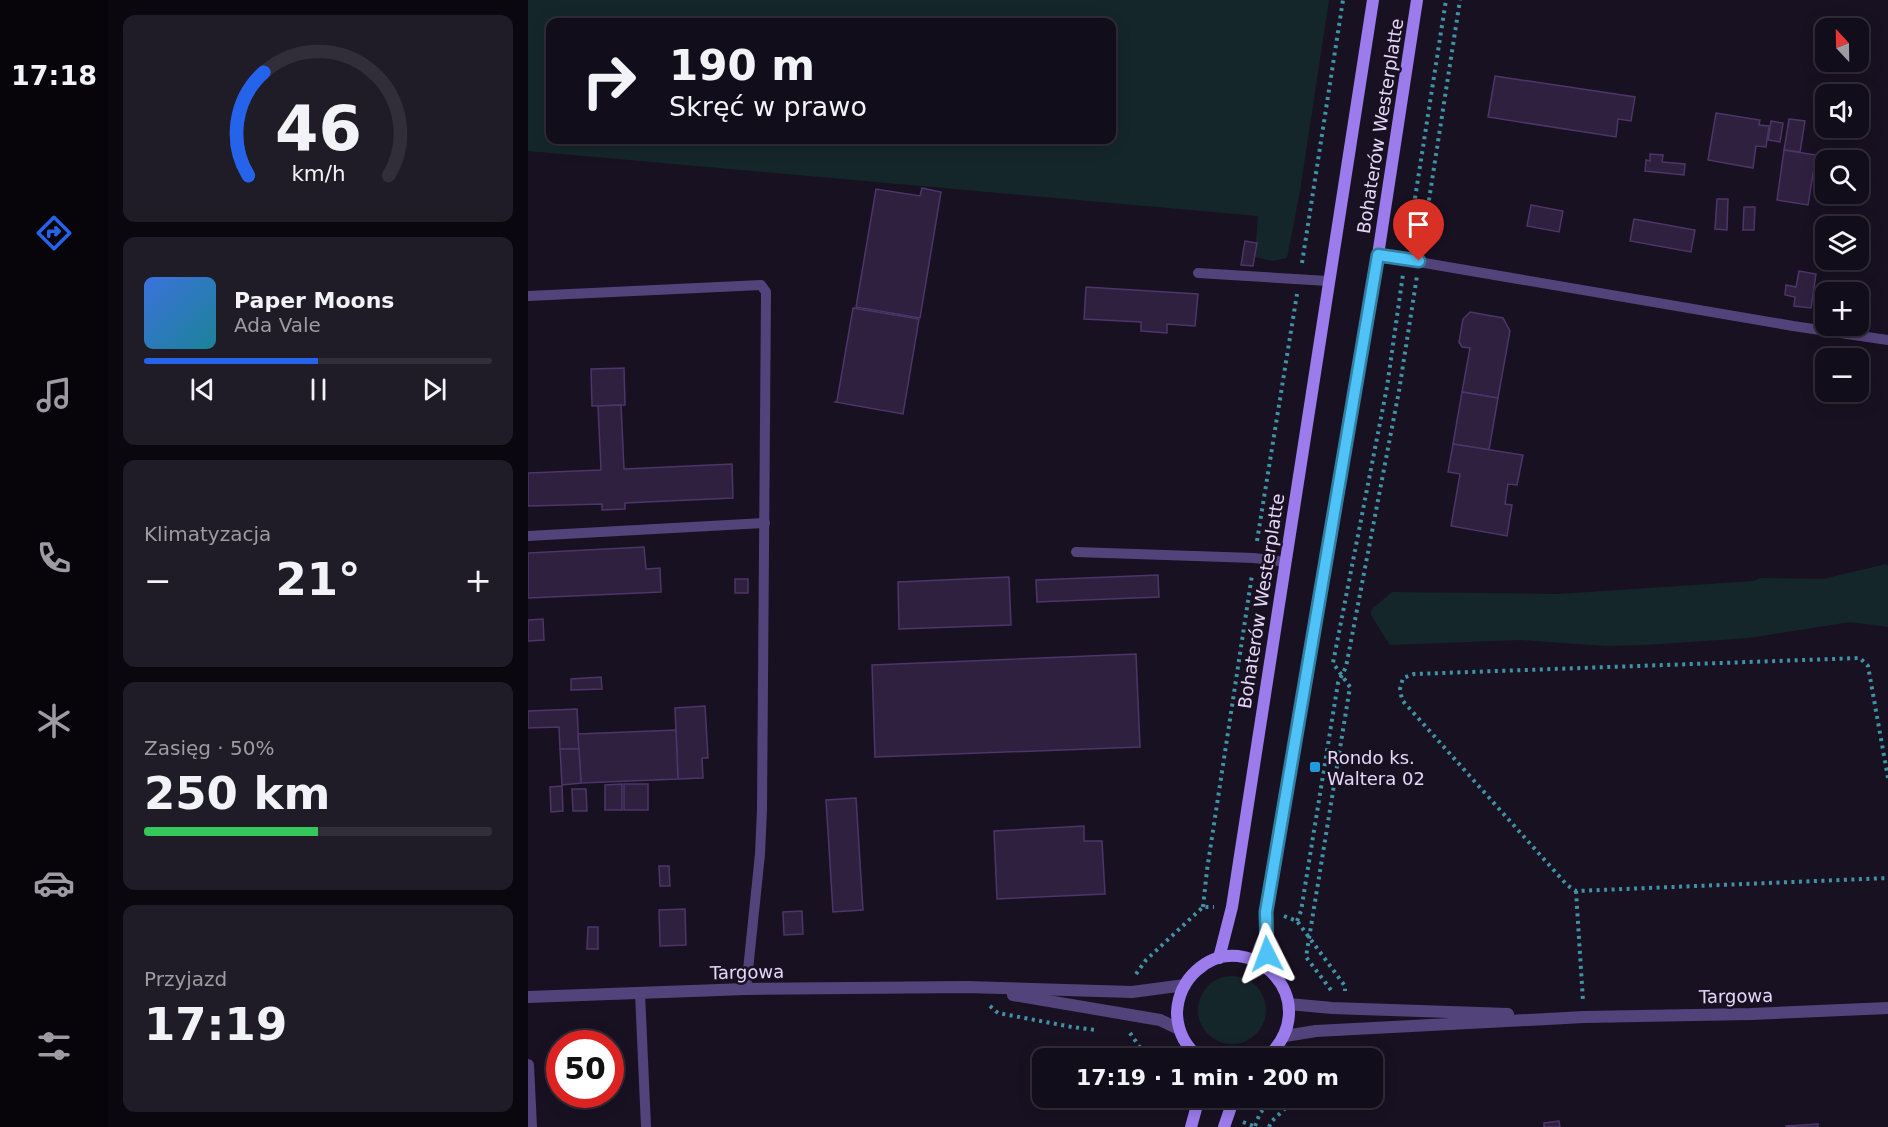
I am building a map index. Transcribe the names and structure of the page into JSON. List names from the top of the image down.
{
  "streets": {
    "main road": ["Bohaterów Westerplatte"],
    "street": ["Targowa"]
  },
  "places": {
    "transit": ["Rondo ks. Waltera 02"]
  },
  "north": "top",
  "page": {
    "tabs": "17:18",
    "map_buttons": ["+", "−"],
    "turn": ["190 m", "Skręć w prawo"],
    "song": ["Paper Moons", "Ada Vale"],
    "tile": [
      "Klimatyzacja",
      ["Zasięg · 50%", "250 km"],
      ["Przyjazd", "17:19"]
    ],
    "heat": ["−", "21°", "+"],
    "limit": "50",
    "trip": "17:19 · 1 min · 200 m",
    "gauge": ["46", "km/h"]
  }
}
